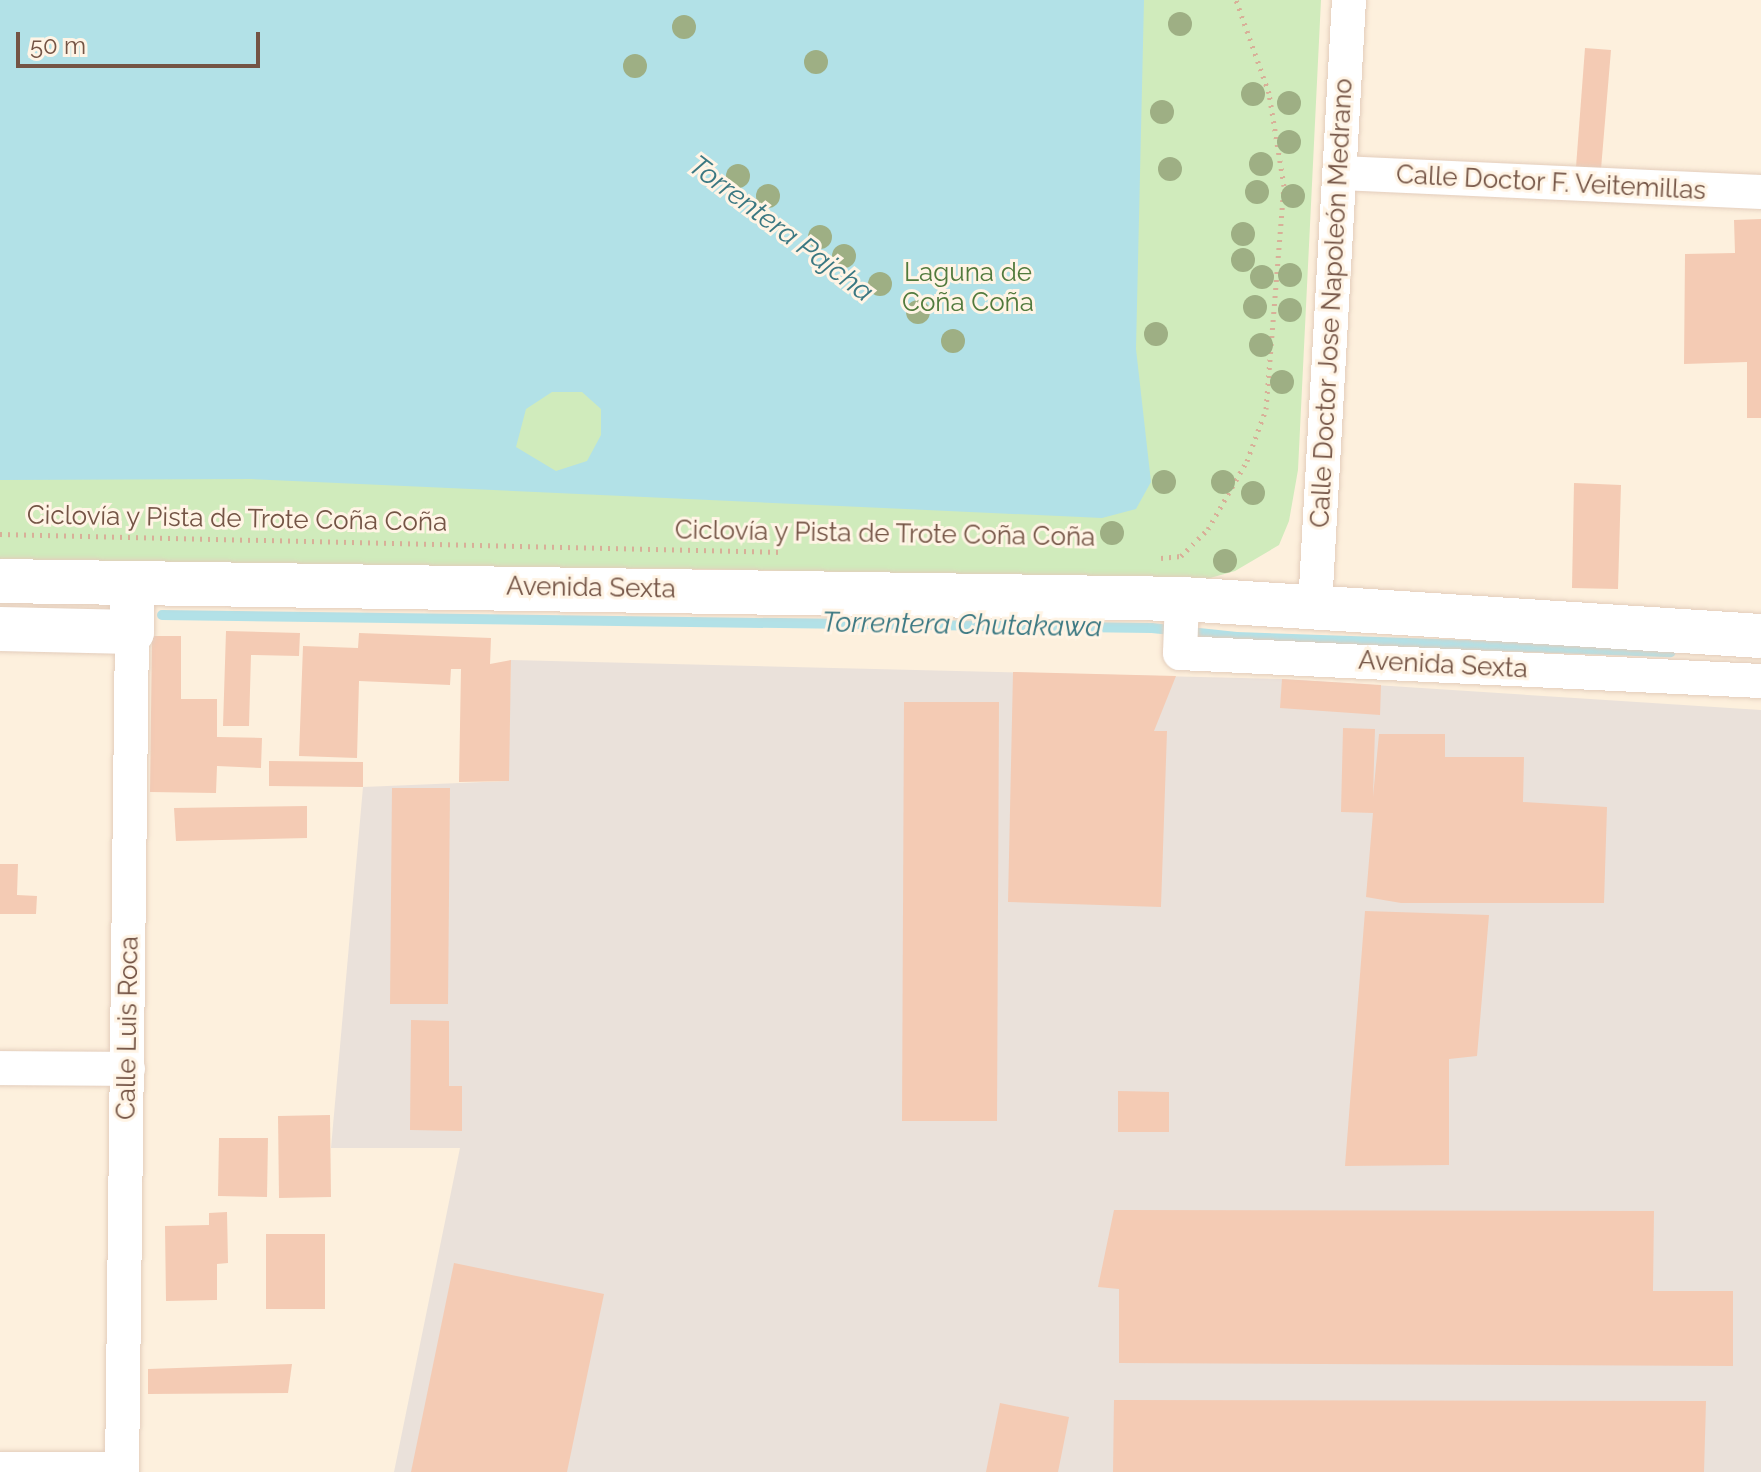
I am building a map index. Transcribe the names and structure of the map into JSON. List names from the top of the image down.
{
  "streets": {
    "main road": ["Avenida Sexta", "Calle Luis Roca"],
    "street": ["Calle Doctor F. Veitemillas", "Calle Doctor Jose Napoleón Medrano"],
    "path": ["Ciclovía y Pista de Trote Coña Coña"]
  },
  "crossings": [
    ["Calle Doctor F. Veitemillas", "Calle Doctor Jose Napoleón Medrano"],
    ["Calle Doctor Jose Napoleón Medrano", "Avenida Sexta"],
    ["Avenida Sexta", "Calle Luis Roca"]
  ],
  "water": ["Torrentera Pajcha", "Torrentera Chutakawa"],
  "parks": ["Laguna de Coña Coña"],
  "scale_bar": "50 m"
}
